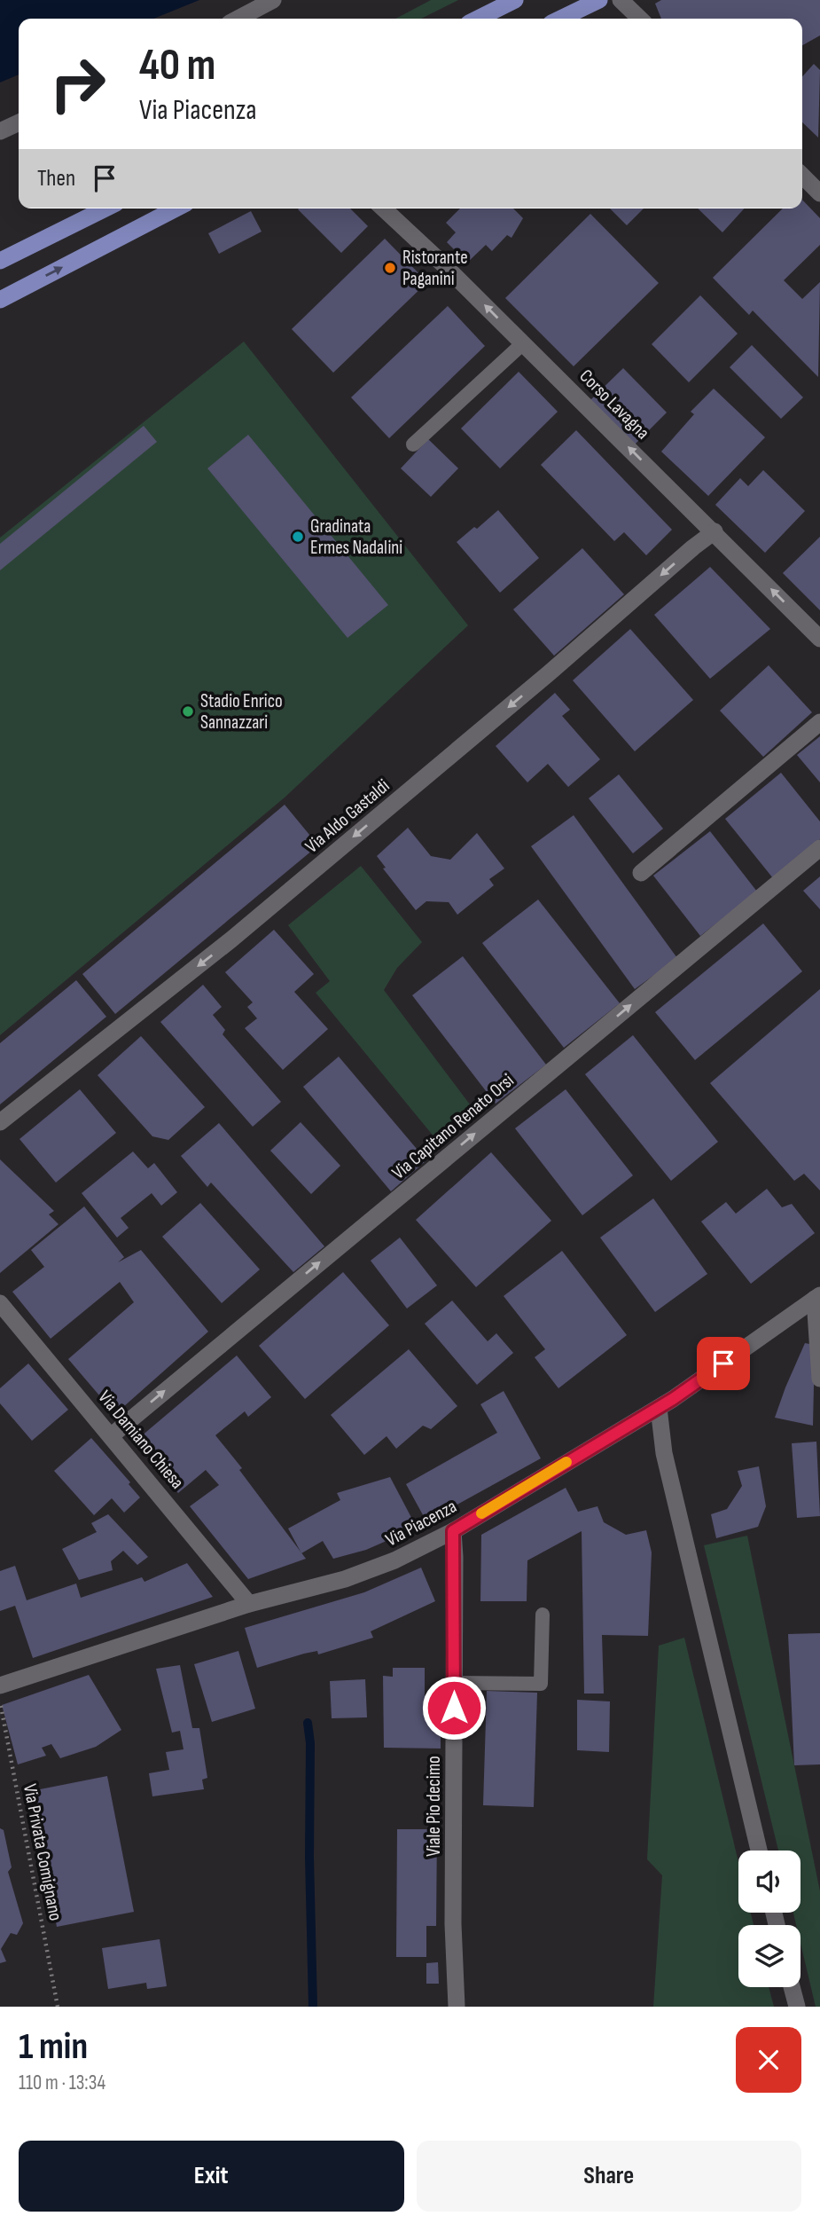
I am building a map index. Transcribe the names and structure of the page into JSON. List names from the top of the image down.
{
  "streets": {
    "street": [
      "Corso Lavagna",
      "Via Aldo Gastaldi",
      "Via Capitano Renato Orsi",
      "Via Damiano Chiesa",
      "Via Piacenza",
      "Viale Pio decimo"
    ],
    "path": ["Via Privata Comignano"]
  },
  "crossings": [
    ["Corso Lavagna", "Via Aldo Gastaldi"],
    ["Via Capitano Renato Orsi", "Via Damiano Chiesa"],
    ["Via Damiano Chiesa", "Via Piacenza"],
    ["Via Piacenza", "Viale Pio decimo"]
  ],
  "one_way": ["Corso Lavagna", "Via Aldo Gastaldi", "Via Capitano Renato Orsi"],
  "places": ["Ristorante Paganini", "Gradinata Ermes Nadalini", "Stadio Enrico Sannazzari"],
  "page": {
    "turn": ["40 m", "Via Piacenza"],
    "then": "Then",
    "heading": ["1 min", "110 m · 13:34"],
    "buttons": ["Exit", "Share"]
  }
}
